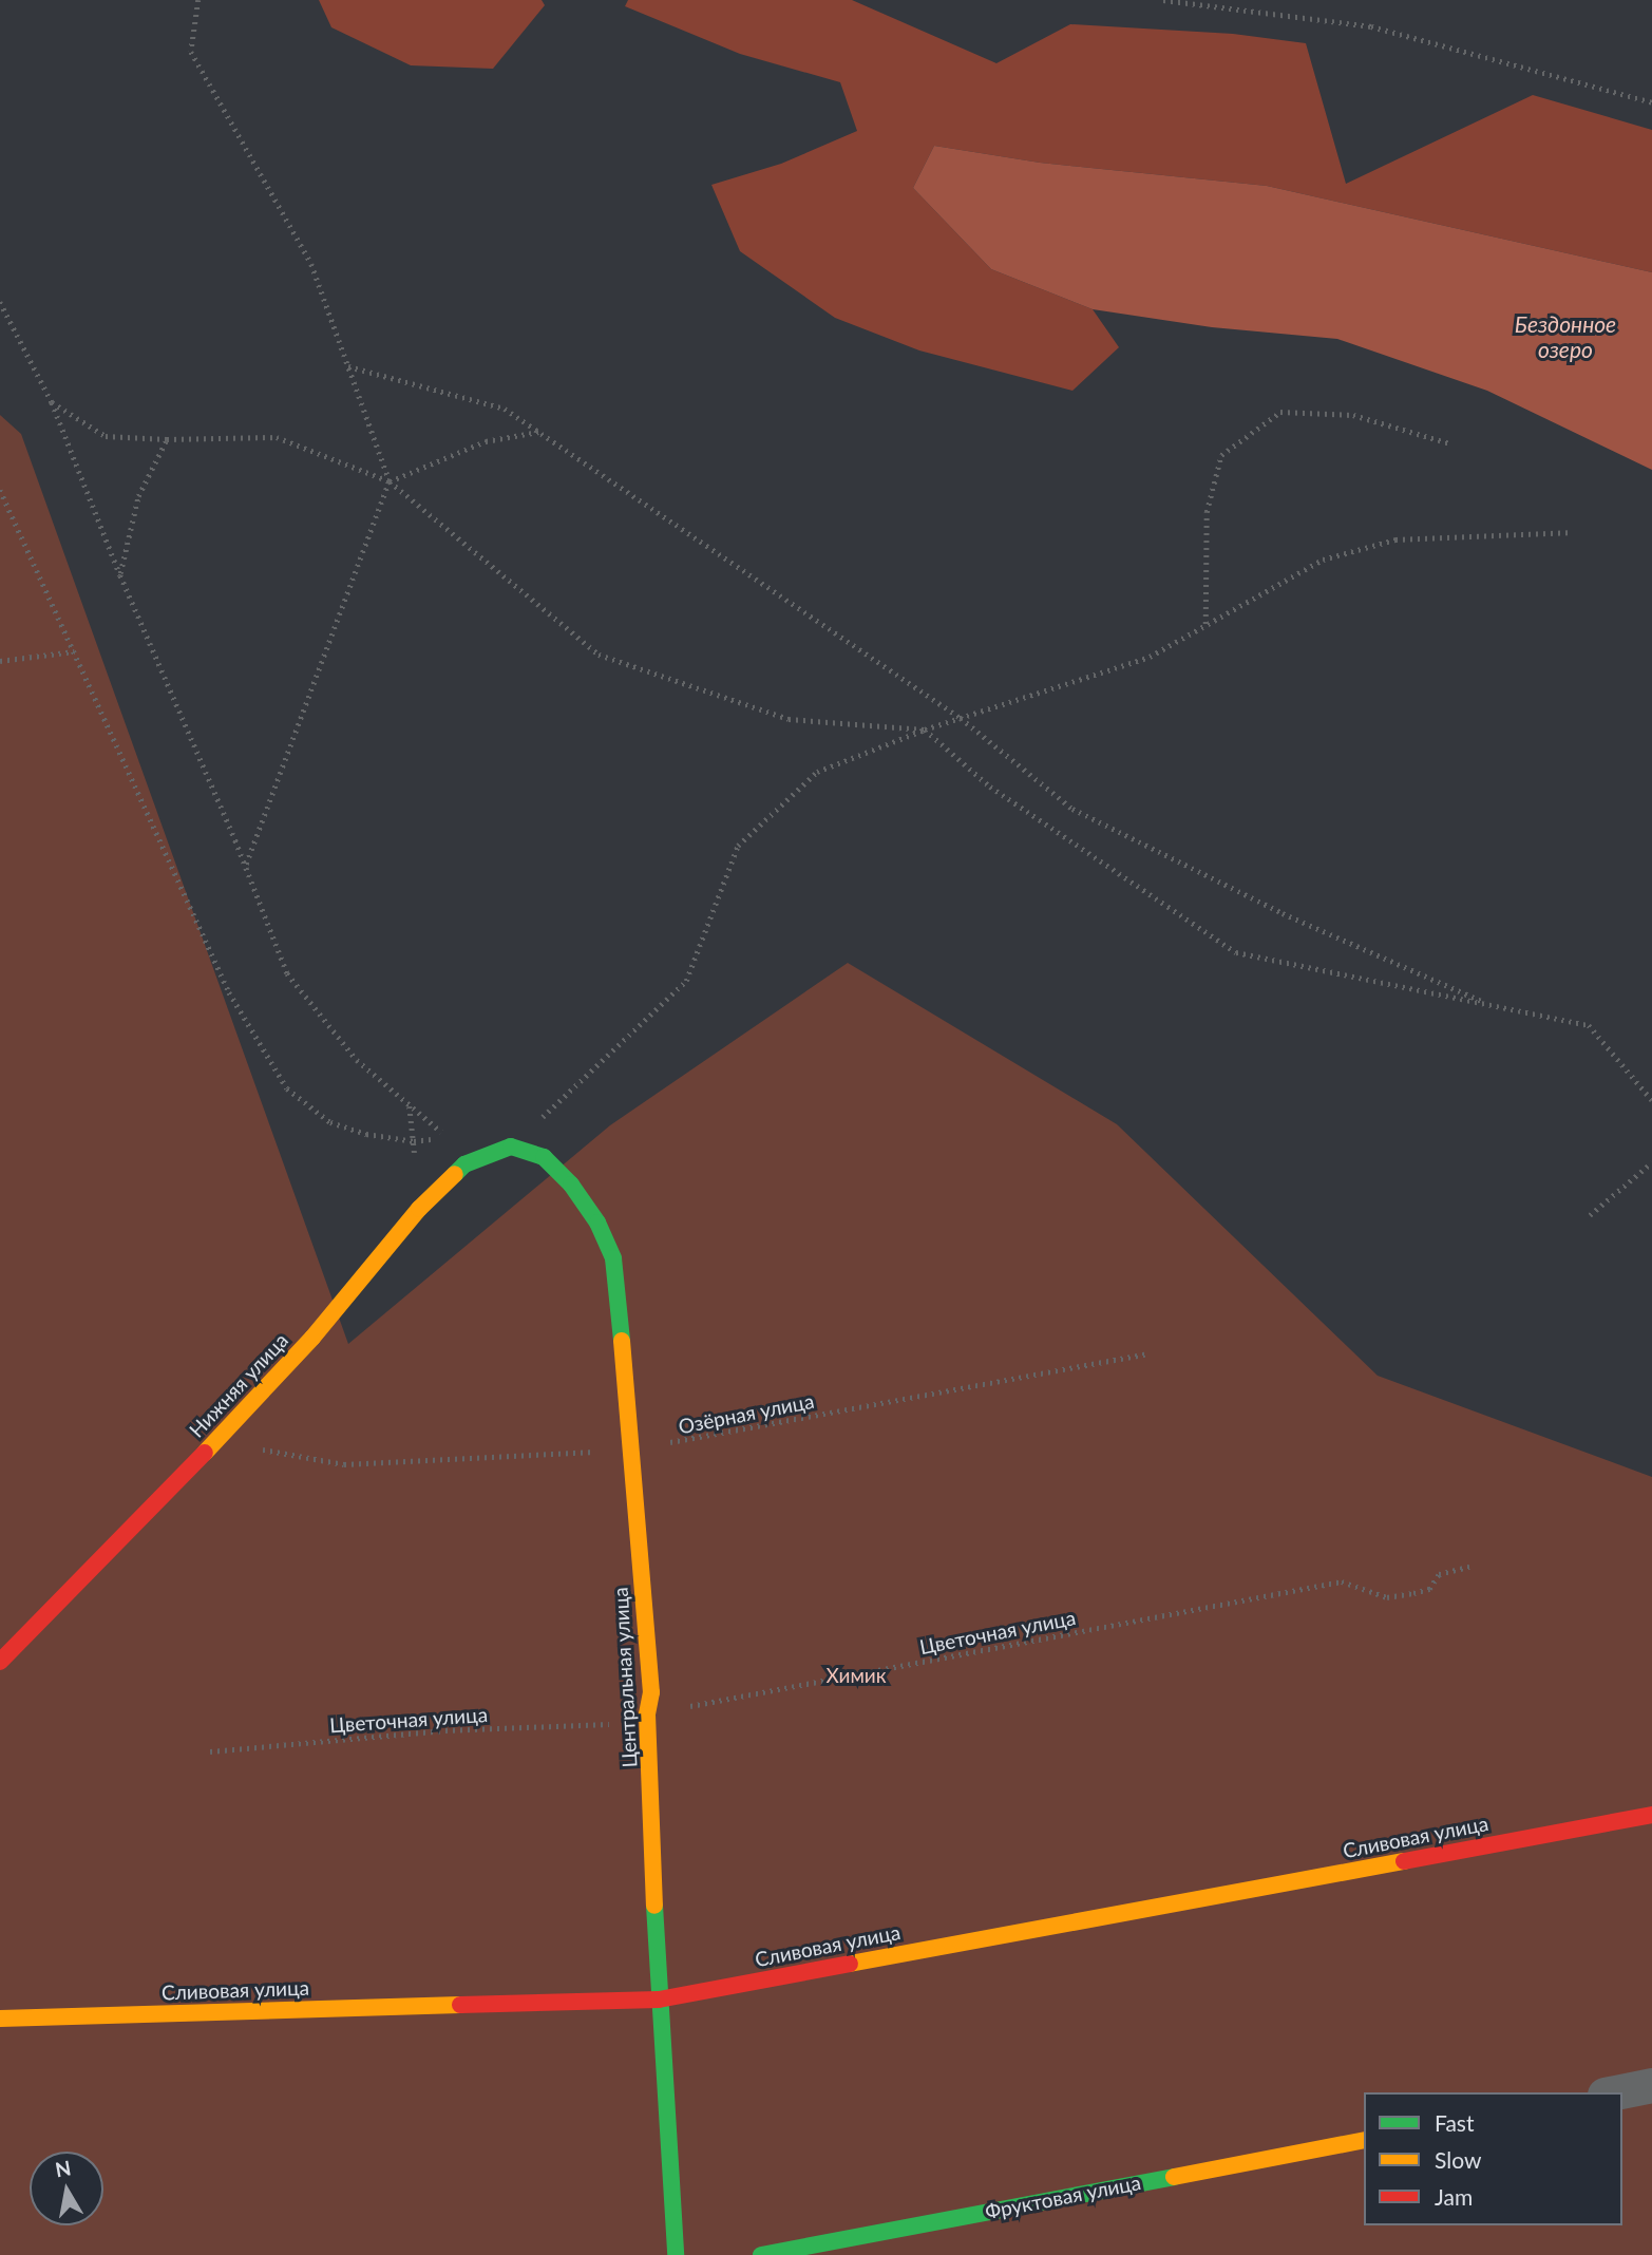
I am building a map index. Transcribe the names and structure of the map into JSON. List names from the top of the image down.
{
  "streets": {
    "street": [
      "Нижняя улица",
      "Центральная улица",
      "Сливовая улица",
      "Фруктовая улица"
    ],
    "path": ["Озёрная улица", "Цветочная улица"]
  },
  "crossings": [
    ["Нижняя улица", "Озёрная улица"],
    ["Нижняя улица", "Центральная улица"],
    ["Озёрная улица", "Центральная улица"],
    ["Цветочная улица", "Центральная улица"],
    ["Центральная улица", "Сливовая улица"]
  ],
  "water": ["Бездонное озеро"],
  "parks": ["Химик"],
  "legend": ["Fast", "Slow", "Jam"],
  "north": "top"
}
